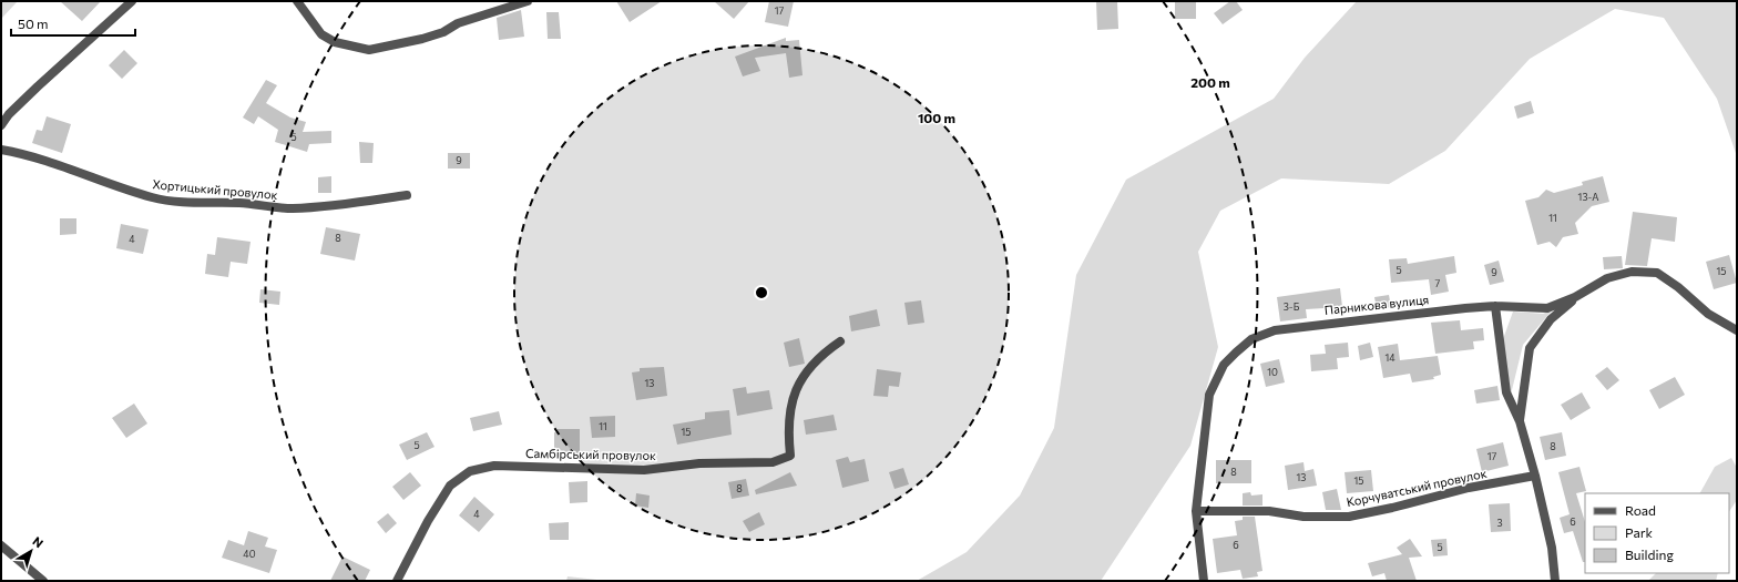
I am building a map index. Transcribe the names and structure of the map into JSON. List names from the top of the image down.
{
  "streets": {
    "street": [
      "Хортицький провулок",
      "Парникова вулиця",
      "Самбірський провулок",
      "Корчуватський провулок"
    ]
  },
  "crossings": [
    ["Парникова вулиця", "Корчуватський провулок"]
  ],
  "house_numbers": [
    "17",
    "5",
    "9",
    "13-А",
    "11",
    "8",
    "4",
    "5",
    "15",
    "9",
    "7",
    "3-Б",
    "14",
    "10",
    "13",
    "11",
    "15",
    "5",
    "8",
    "17",
    "8",
    "13",
    "15",
    "8",
    "4",
    "6",
    "3",
    "6",
    "5",
    "40"
  ],
  "legend": ["Road", "Park", "Building"],
  "scale_bar": "50 m",
  "north": "top right",
  "rings": ["200 m", "100 m"]
}
